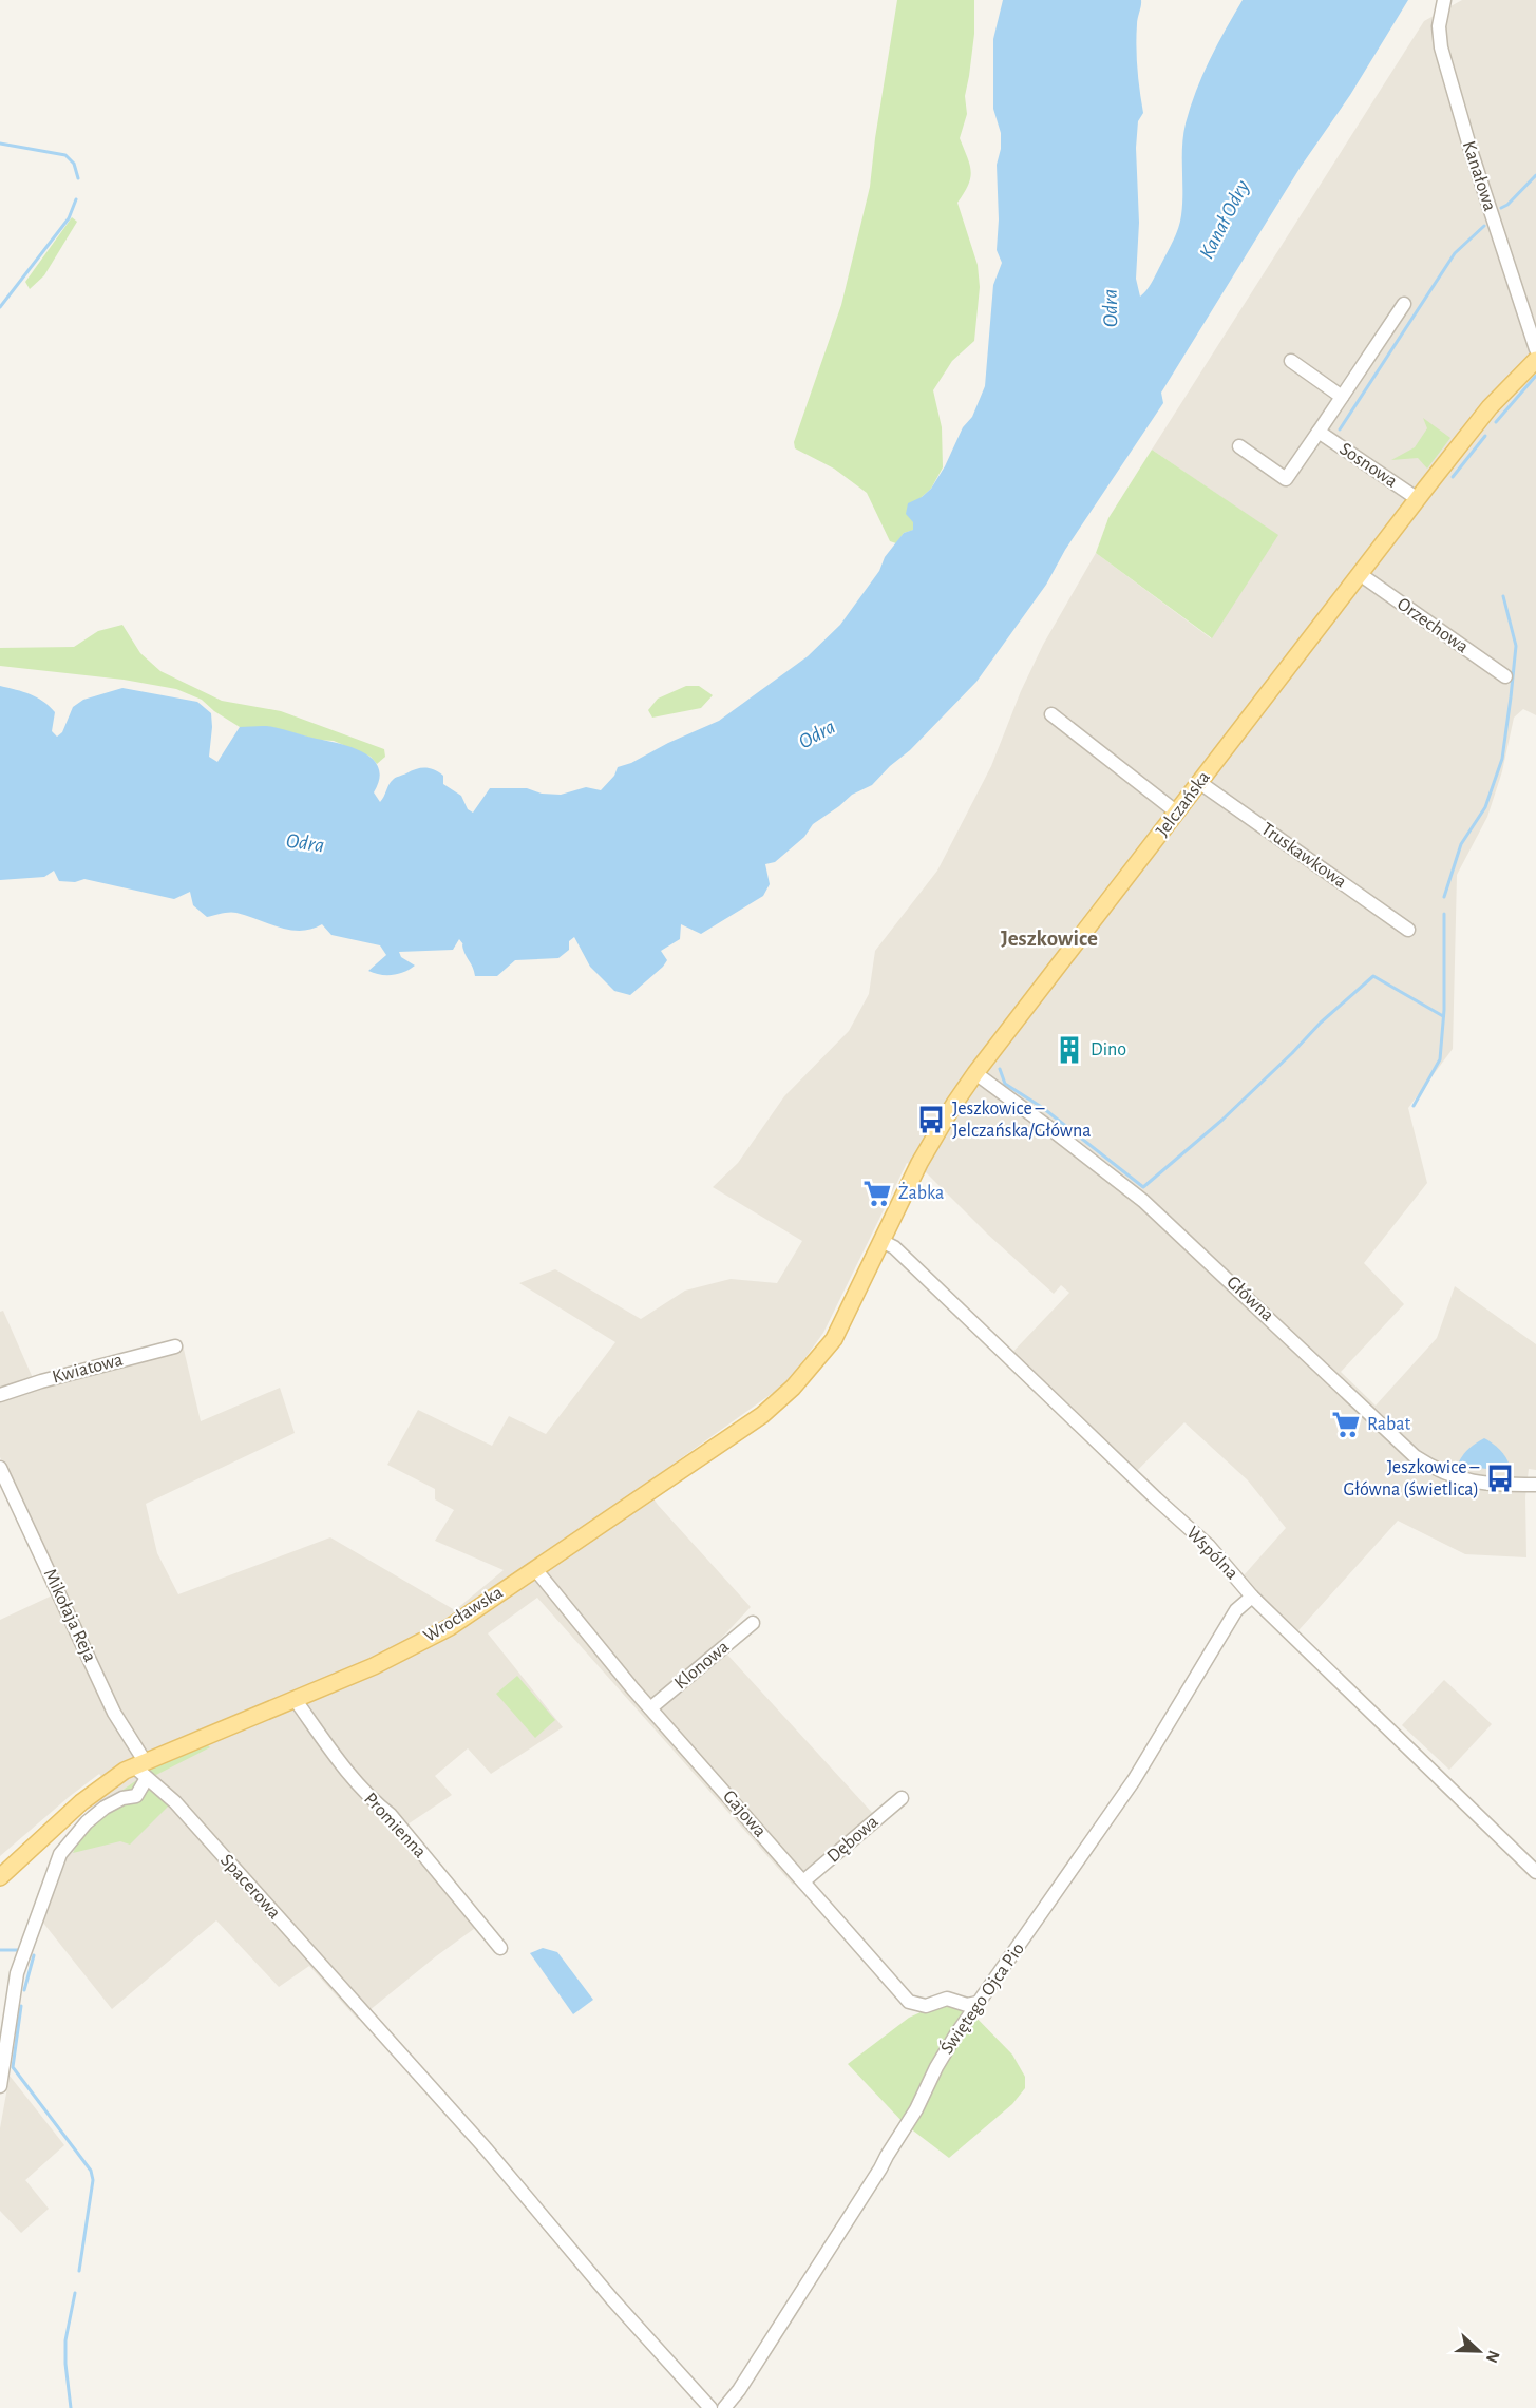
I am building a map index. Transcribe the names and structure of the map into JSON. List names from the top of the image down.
{
  "streets": {
    "main road": ["Jelczańska", "Wrocławska"],
    "street": [
      "Kanałowa",
      "Sosnowa",
      "Orzechowa",
      "Truskawkowa",
      "Główna",
      "Kwiatowa",
      "Wspólna",
      "Mikołaja Reja",
      "Klonowa",
      "Gajowa",
      "Promienna",
      "Dębowa",
      "Spacerowa",
      "Świętego Ojca Pio"
    ]
  },
  "crossings": [
    ["Sosnowa", "Jelczańska"],
    ["Orzechowa", "Jelczańska"],
    ["Jelczańska", "Truskawkowa"],
    ["Jelczańska", "Główna"],
    ["Jelczańska", "Wspólna"],
    ["Jelczańska", "Wrocławska"],
    ["Wspólna", "Świętego Ojca Pio"],
    ["Wrocławska", "Mikołaja Reja"],
    ["Wrocławska", "Gajowa"],
    ["Wrocławska", "Promienna"],
    ["Wrocławska", "Spacerowa"],
    ["Mikołaja Reja", "Spacerowa"],
    ["Klonowa", "Gajowa"],
    ["Gajowa", "Dębowa"],
    ["Gajowa", "Świętego Ojca Pio"]
  ],
  "districts": ["Jeszkowice"],
  "water": ["Kanał Odry", "Odra"],
  "places": {
    "building": ["Dino"],
    "bus stop": ["Jeszkowice – Jelczańska/Główna", "Jeszkowice – Główna (świetlica)"],
    "supermarket": ["Żabka", "Rabat"]
  },
  "north": "right"
}
